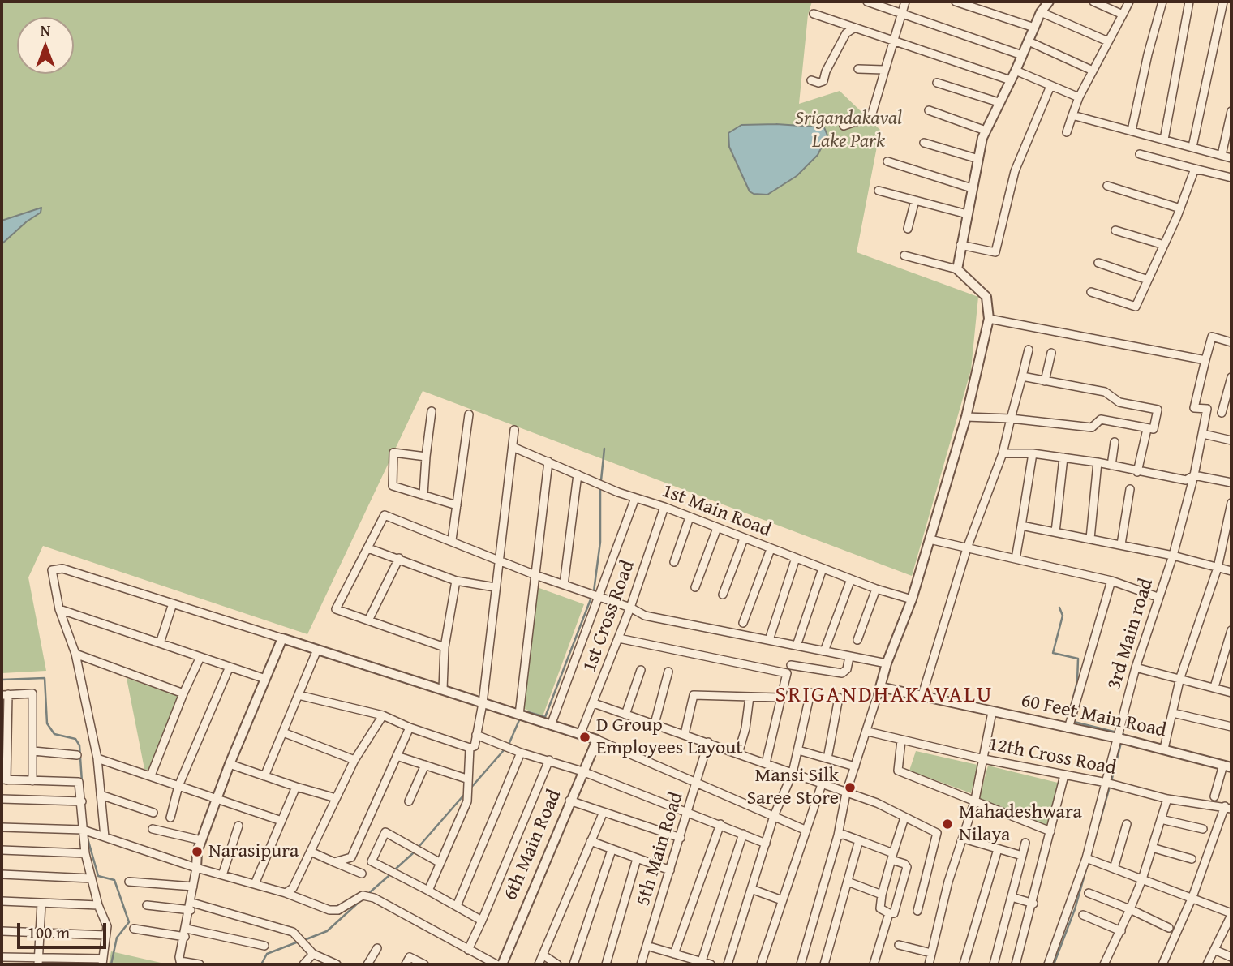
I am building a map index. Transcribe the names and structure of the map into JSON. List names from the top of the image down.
{
  "streets": {
    "street": [
      "1st Main Road",
      "1st Cross Road",
      "3rd Main road",
      "60 Feet Main Road",
      "12th Cross Road",
      "6th Main Road",
      "5th Main Road"
    ]
  },
  "crossings": [
    ["1st Main Road", "1st Cross Road"],
    ["3rd Main road", "60 Feet Main Road"],
    ["3rd Main road", "12th Cross Road"]
  ],
  "districts": ["SRIGANDHAKAVALU"],
  "parks": ["Srigandakaval Lake Park"],
  "places": [
    "D Group Employees Layout",
    "Mansi Silk Saree Store",
    "Mahadeshwara Nilaya",
    "Narasipura"
  ],
  "scale_bar": "100 m",
  "north": "top"
}
